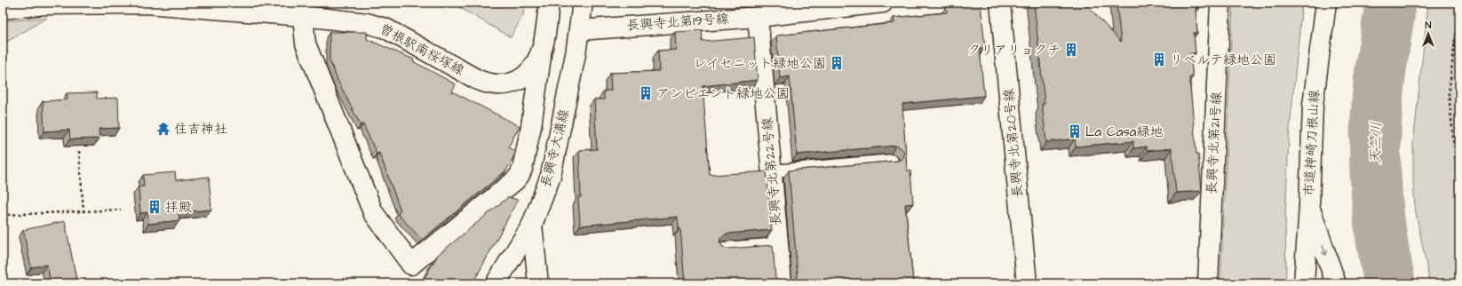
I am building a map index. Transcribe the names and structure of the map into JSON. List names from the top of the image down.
{
  "streets": {
    "street": [
      "長興寺北第19号線",
      "曽根駅南桜塚線",
      "長興寺北第20号線",
      "長興寺北第21号線",
      "市道神崎刀根山線",
      "長興寺大溝線",
      "長興寺北第22号線"
    ]
  },
  "crossings": [
    ["長興寺北第19号線", "長興寺大溝線"],
    ["長興寺北第19号線", "長興寺北第22号線"]
  ],
  "water": ["天竺川"],
  "places": {
    "building": [
      "クリアリョクチ",
      "リベルテ緑地公園",
      "レイセニット緑地公園",
      "アンビエント緑地公園",
      "La Casa緑地",
      "拝殿"
    ],
    "temple": ["住吉神社"]
  },
  "north": "top"
}
